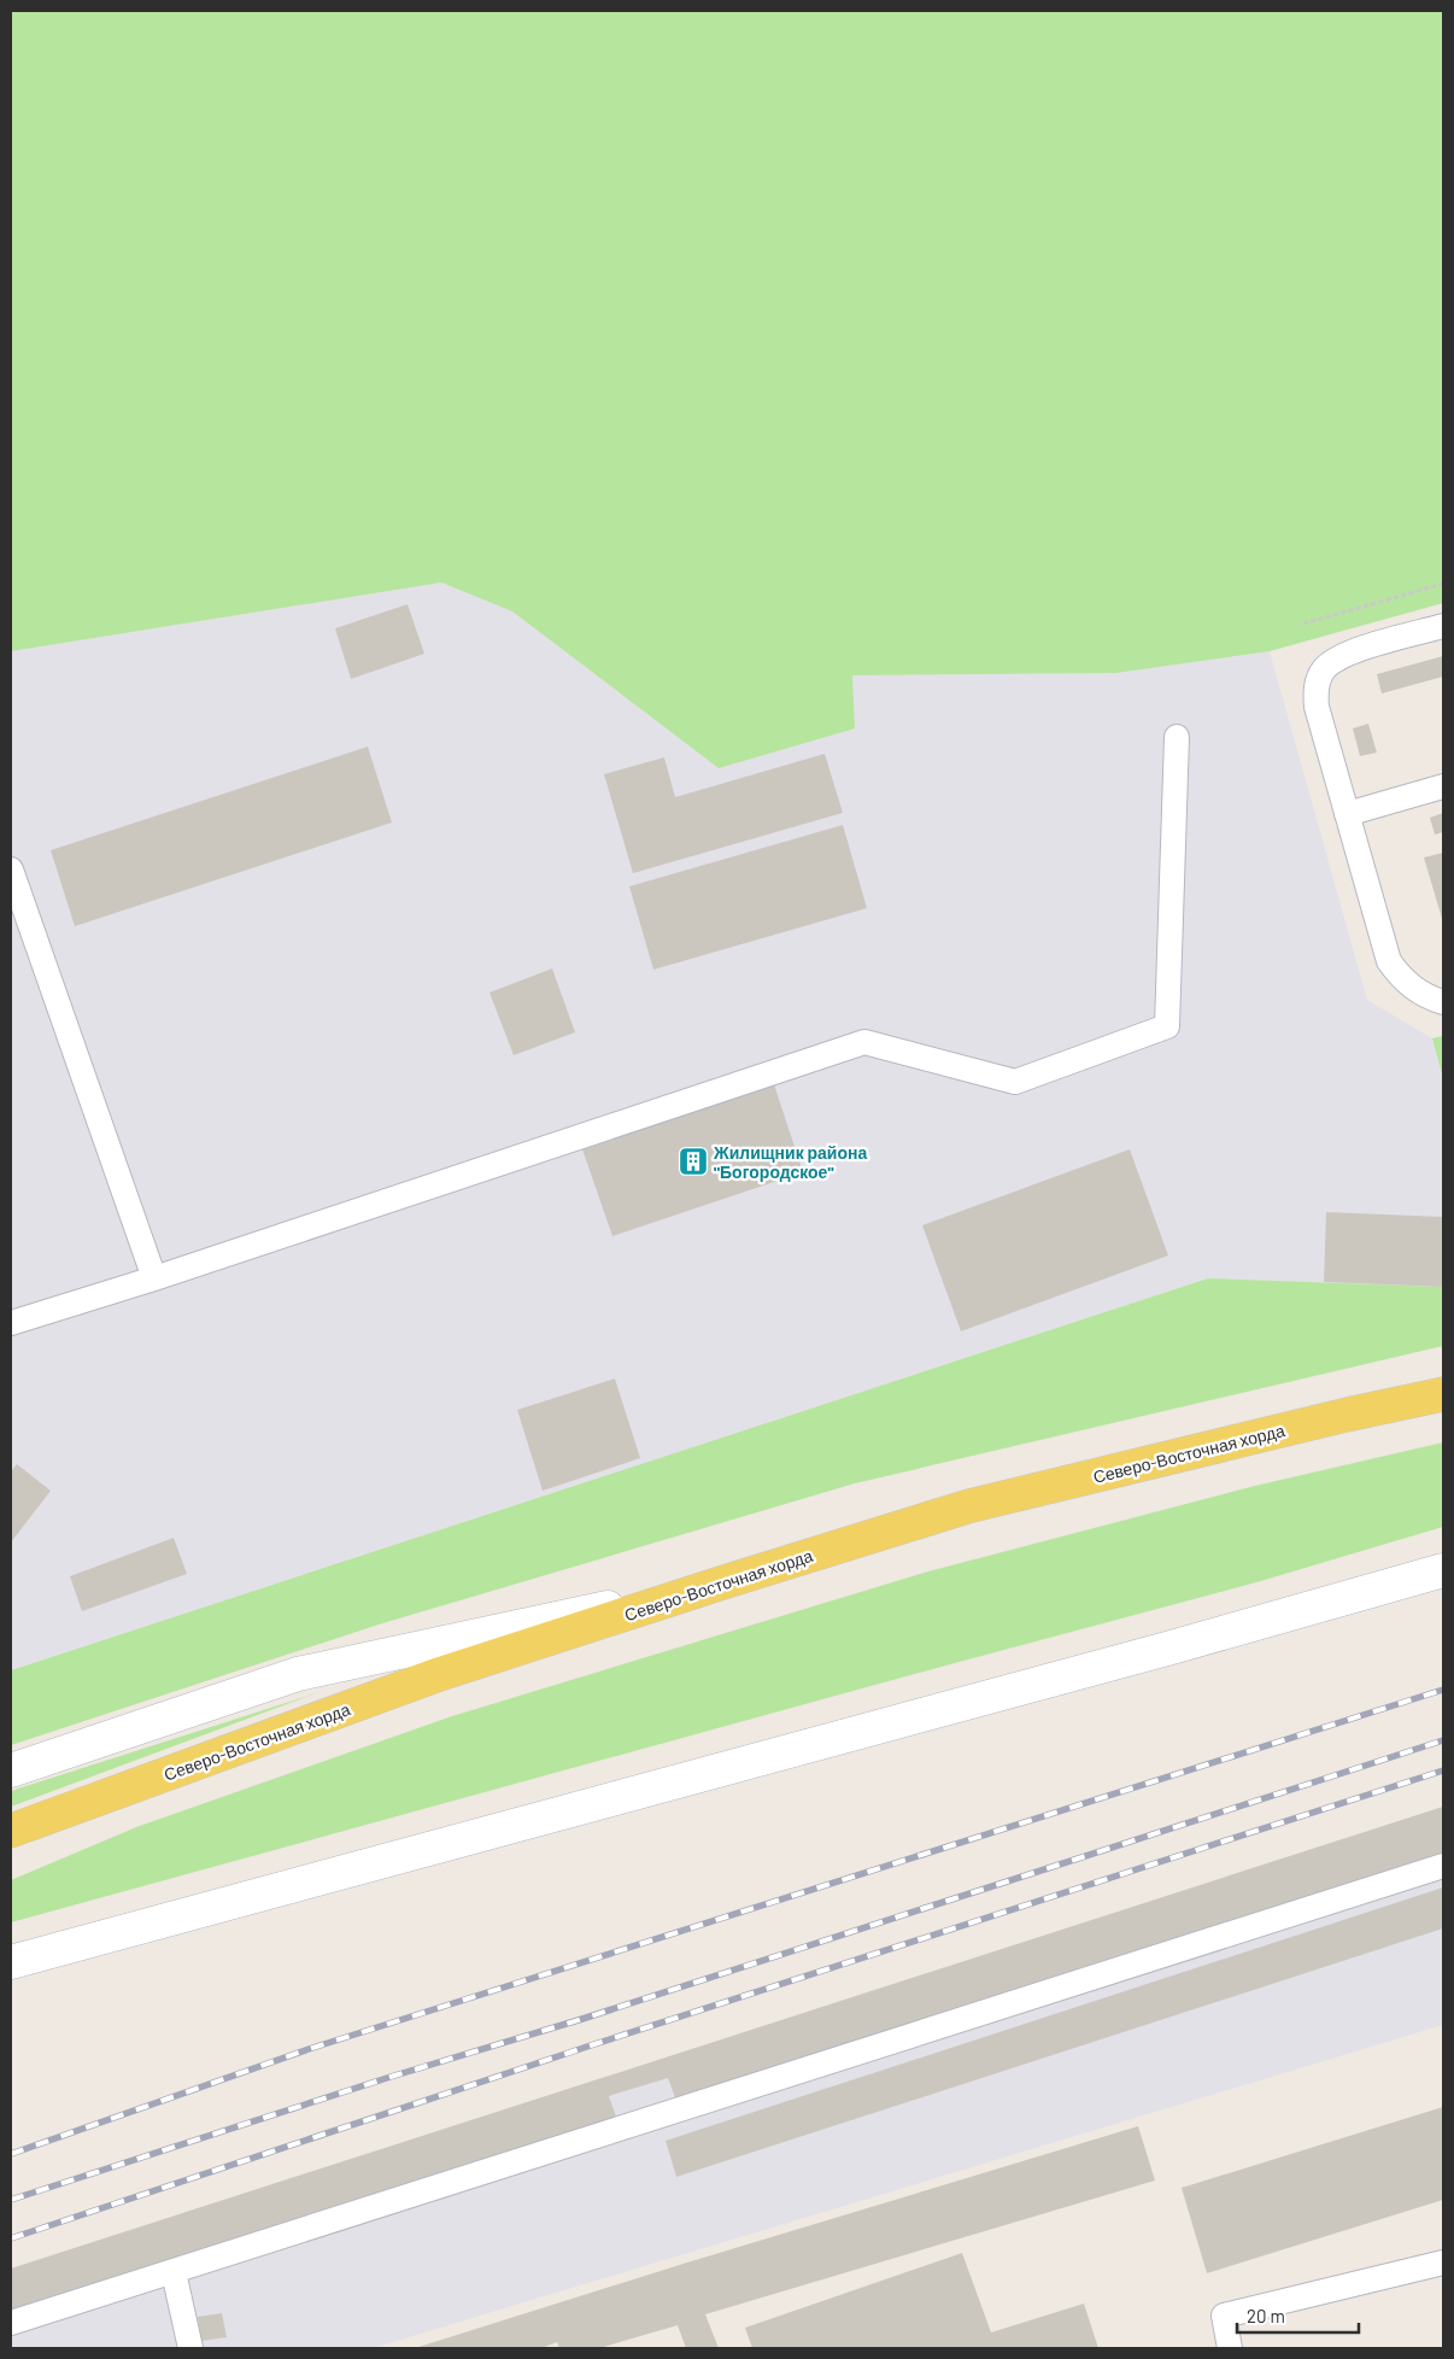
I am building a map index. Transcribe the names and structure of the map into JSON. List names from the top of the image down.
{
  "streets": {
    "main road": ["Северо-Восточная хорда"]
  },
  "places": {
    "building": ["Жилищник района \"Богородское\""]
  },
  "scale_bar": "20 m"
}
